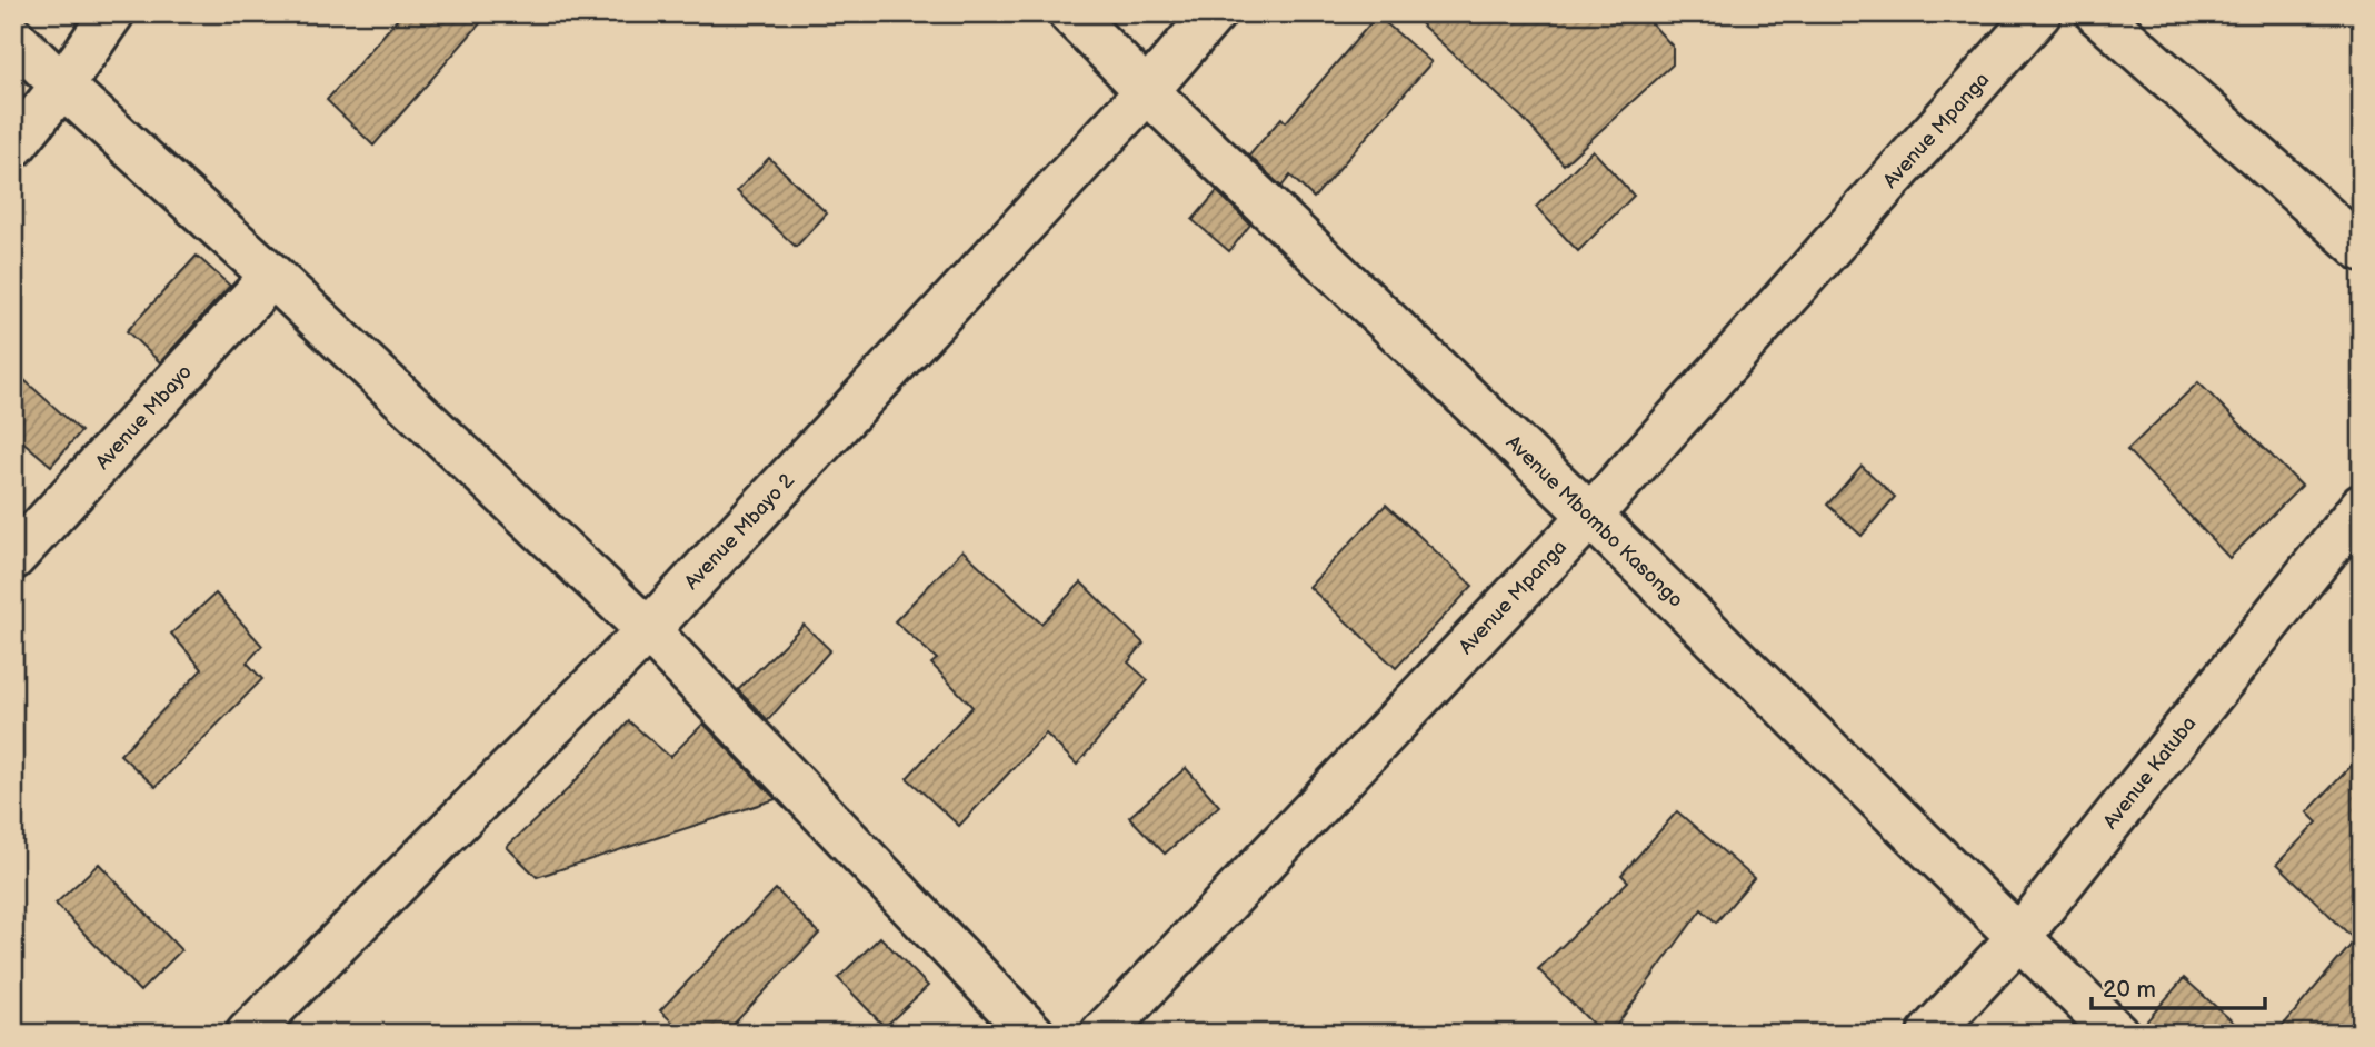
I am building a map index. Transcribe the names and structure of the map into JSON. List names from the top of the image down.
{
  "streets": {
    "street": [
      "Avenue Mpanga",
      "Avenue Mbayo",
      "Avenue Mbombo Kasongo",
      "Avenue Mbayo 2",
      "Avenue Katuba"
    ]
  },
  "crossings": [
    ["Avenue Mpanga", "Avenue Mbombo Kasongo"],
    ["Avenue Mbombo Kasongo", "Avenue Mbayo 2"],
    ["Avenue Mbombo Kasongo", "Avenue Katuba"]
  ],
  "scale_bar": "20 m"
}
